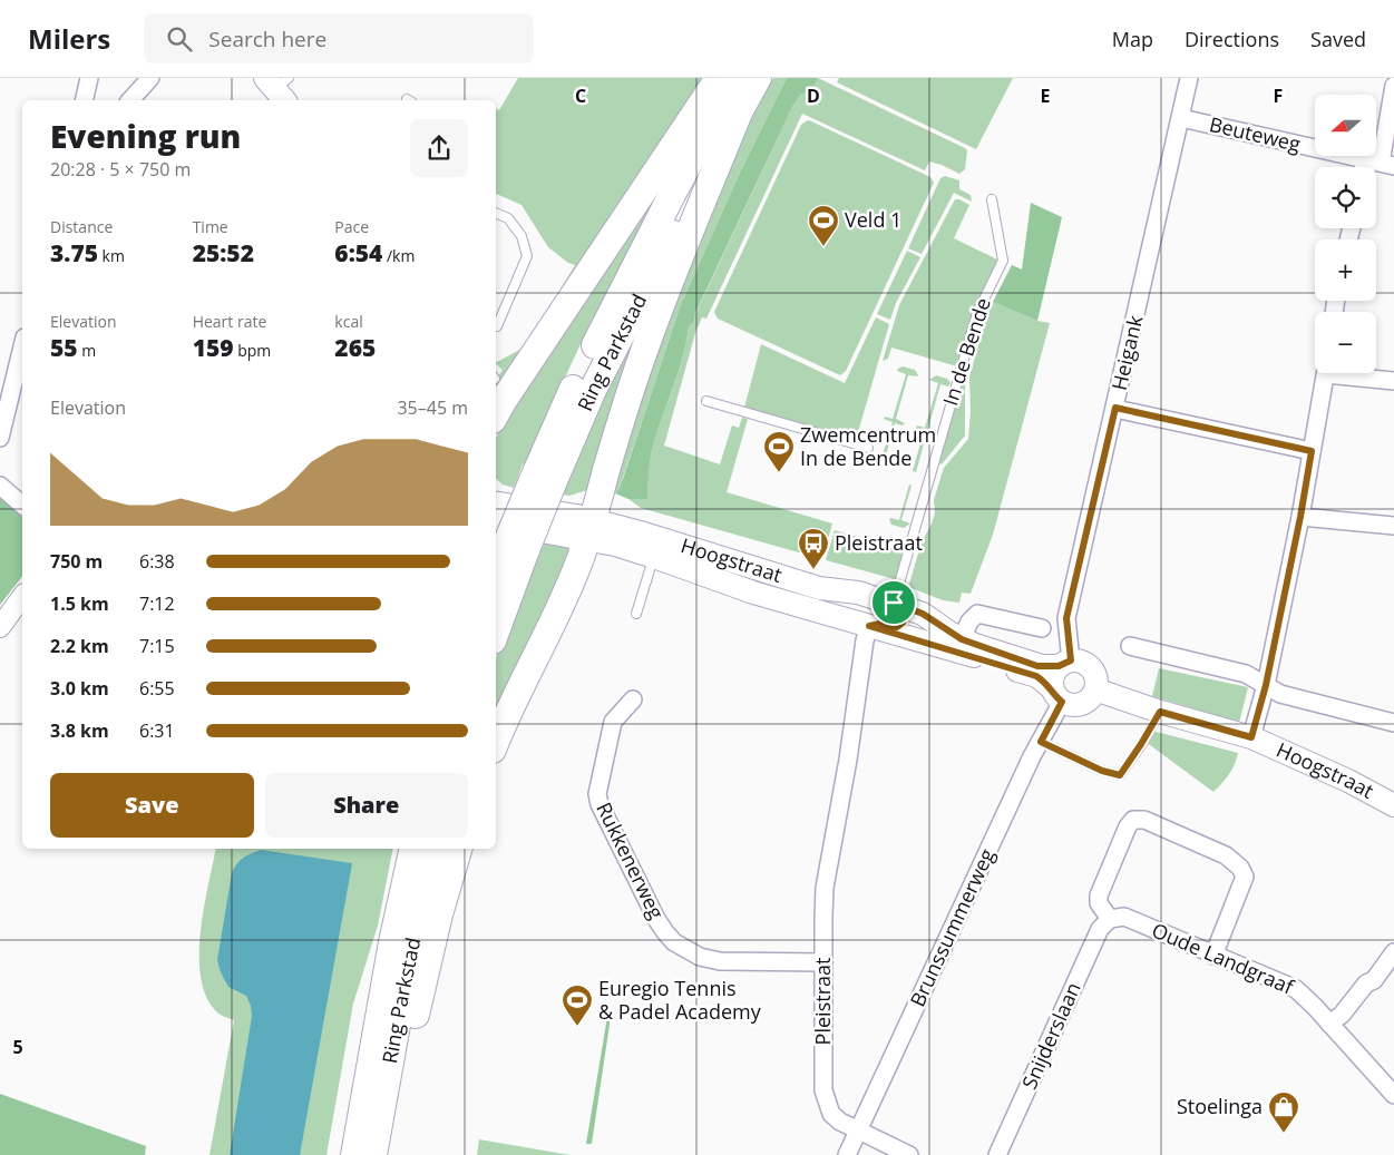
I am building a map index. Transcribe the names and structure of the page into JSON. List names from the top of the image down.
{
  "streets": {
    "highway": ["Ring Parkstad"],
    "main road": ["Hoogstraat"],
    "street": [
      "Beuteweg",
      "Heigank",
      "Rukkenerweg",
      "Brunssummerweg",
      "Oude Landgraaf",
      "Pleistraat",
      "Snijderslaan"
    ],
    "lane": ["In de Bende"]
  },
  "crossings": [
    ["Beuteweg", "Heigank"],
    ["In de Bende", "Hoogstraat"],
    ["Heigank", "Hoogstraat"],
    ["Heigank", "Brunssummerweg"],
    ["Hoogstraat", "Brunssummerweg"],
    ["Hoogstraat", "Pleistraat"],
    ["Rukkenerweg", "Pleistraat"],
    ["Brunssummerweg", "Pleistraat"],
    ["Oude Landgraaf", "Snijderslaan"]
  ],
  "places": {
    "sports": ["Veld 1", "Zwemcentrum In de Bende", "Euregio Tennis & Padel Academy"],
    "bus stop": ["Pleistraat"],
    "shop": ["Stoelinga"]
  },
  "north": "left",
  "page": {
    "header": "Milers",
    "search": "Search here",
    "nav": ["Map", "Directions", "Saved"],
    "map_buttons": ["+", "−"],
    "heading": ["Evening run", "20:28 · 5 × 750 m"],
    "stats": [
      ["Distance", "3.75 km"],
      ["Time", "25:52"],
      ["Pace", "6:54 /km"],
      ["Elevation", "55 m"],
      ["Heart rate", "159 bpm"],
      ["kcal", "265"]
    ],
    "chart": ["Elevation", "35–45 m"],
    "list": [
      {
        "name": "750 m",
        "note": "6:38"
      },
      {
        "name": "1.5 km",
        "note": "7:12"
      },
      {
        "name": "2.2 km",
        "note": "7:15"
      },
      {
        "name": "3.0 km",
        "note": "6:55"
      },
      {
        "name": "3.8 km",
        "note": "6:31"
      }
    ],
    "buttons": ["Save", "Share"]
  },
  "grid": {
    "columns": [
      "C",
      "D",
      "E",
      "F"
    ],
    "rows": ["5"]
  }
}
